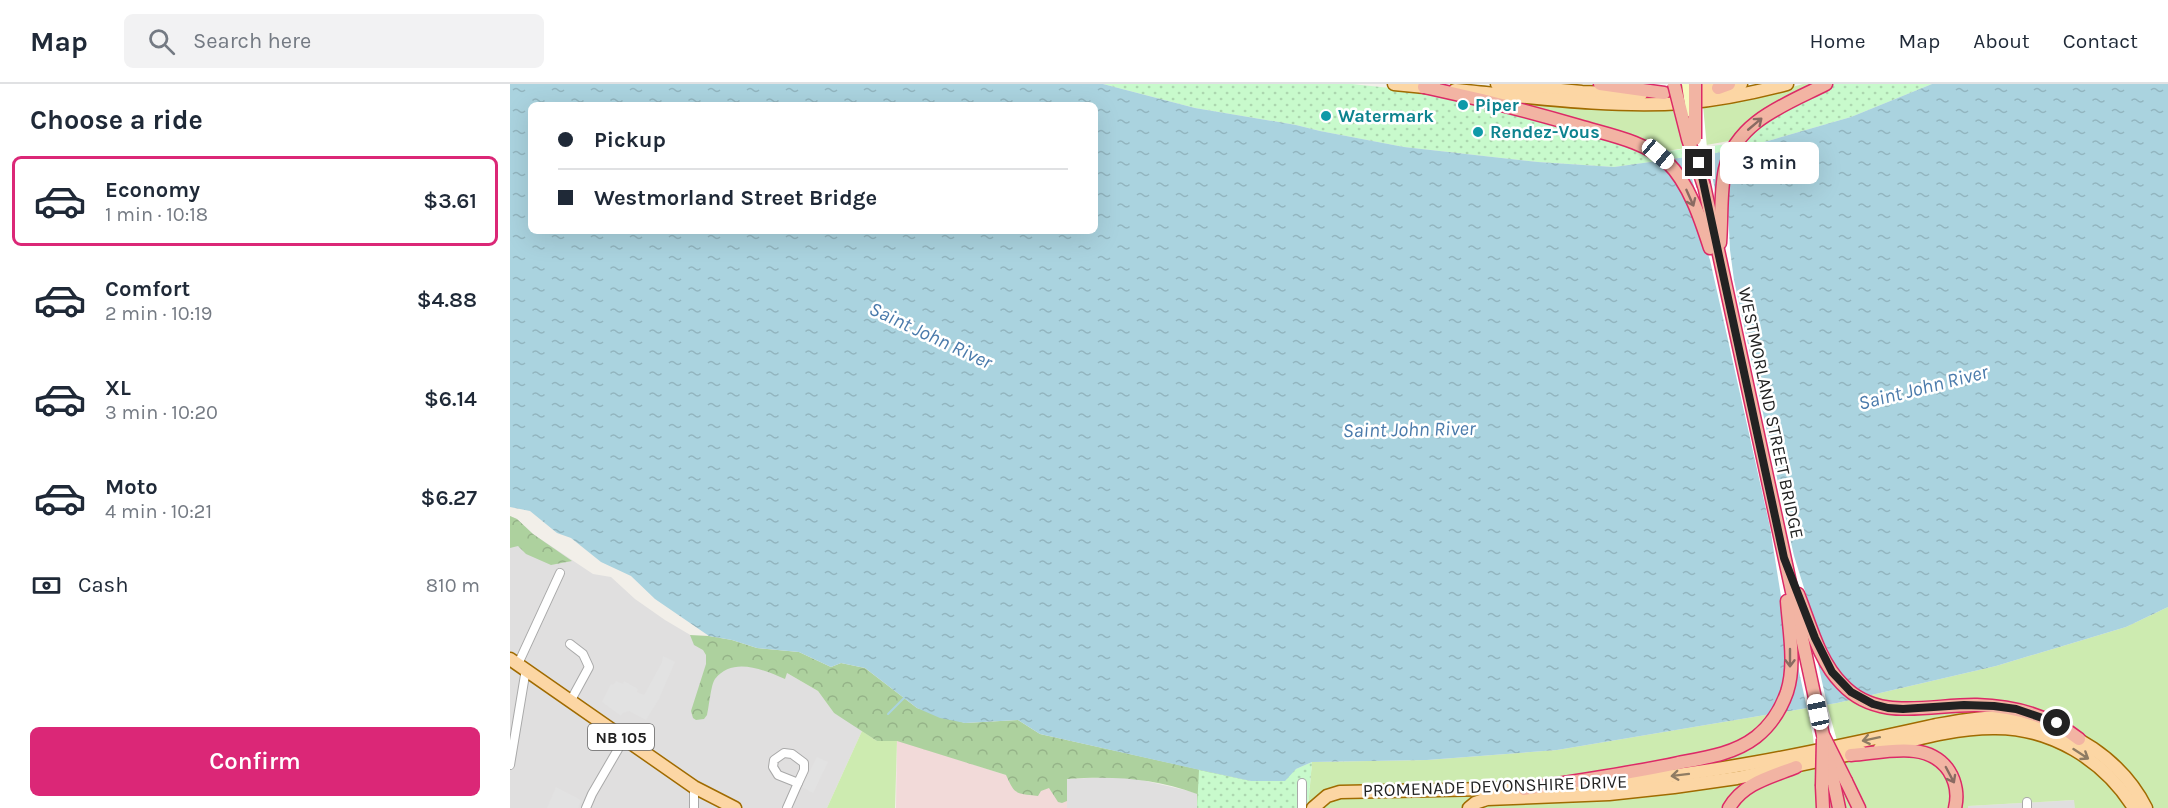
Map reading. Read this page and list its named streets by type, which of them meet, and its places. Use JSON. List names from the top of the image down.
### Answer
{
  "streets": {
    "highway": ["WESTMORLAND STREET BRIDGE"],
    "main road": ["NB 105", "PROMENADE DEVONSHIRE DRIVE"]
  },
  "water": ["Saint John River"],
  "places": ["Piper", "Watermark", "Rendez-Vous"],
  "page": {
    "header": "Map",
    "search": "Search here",
    "nav": [
      "Home",
      "Map",
      "About",
      "Contact"
    ],
    "heading": "Choose a ride",
    "banner": ["Pickup", "Westmorland Street Bridge"],
    "bubble": "3 min",
    "list": [
      {
        "name": "Economy",
        "note": "1 min · 10:18",
        "value": "$3.61"
      },
      {
        "name": "Comfort",
        "note": "2 min · 10:19",
        "value": "$4.88"
      },
      {
        "name": "XL",
        "note": "3 min · 10:20",
        "value": "$6.14"
      },
      {
        "name": "Moto",
        "note": "4 min · 10:21",
        "value": "$6.27"
      }
    ],
    "pay": ["Cash", "810 m"],
    "buttons": "Confirm"
  }
}
